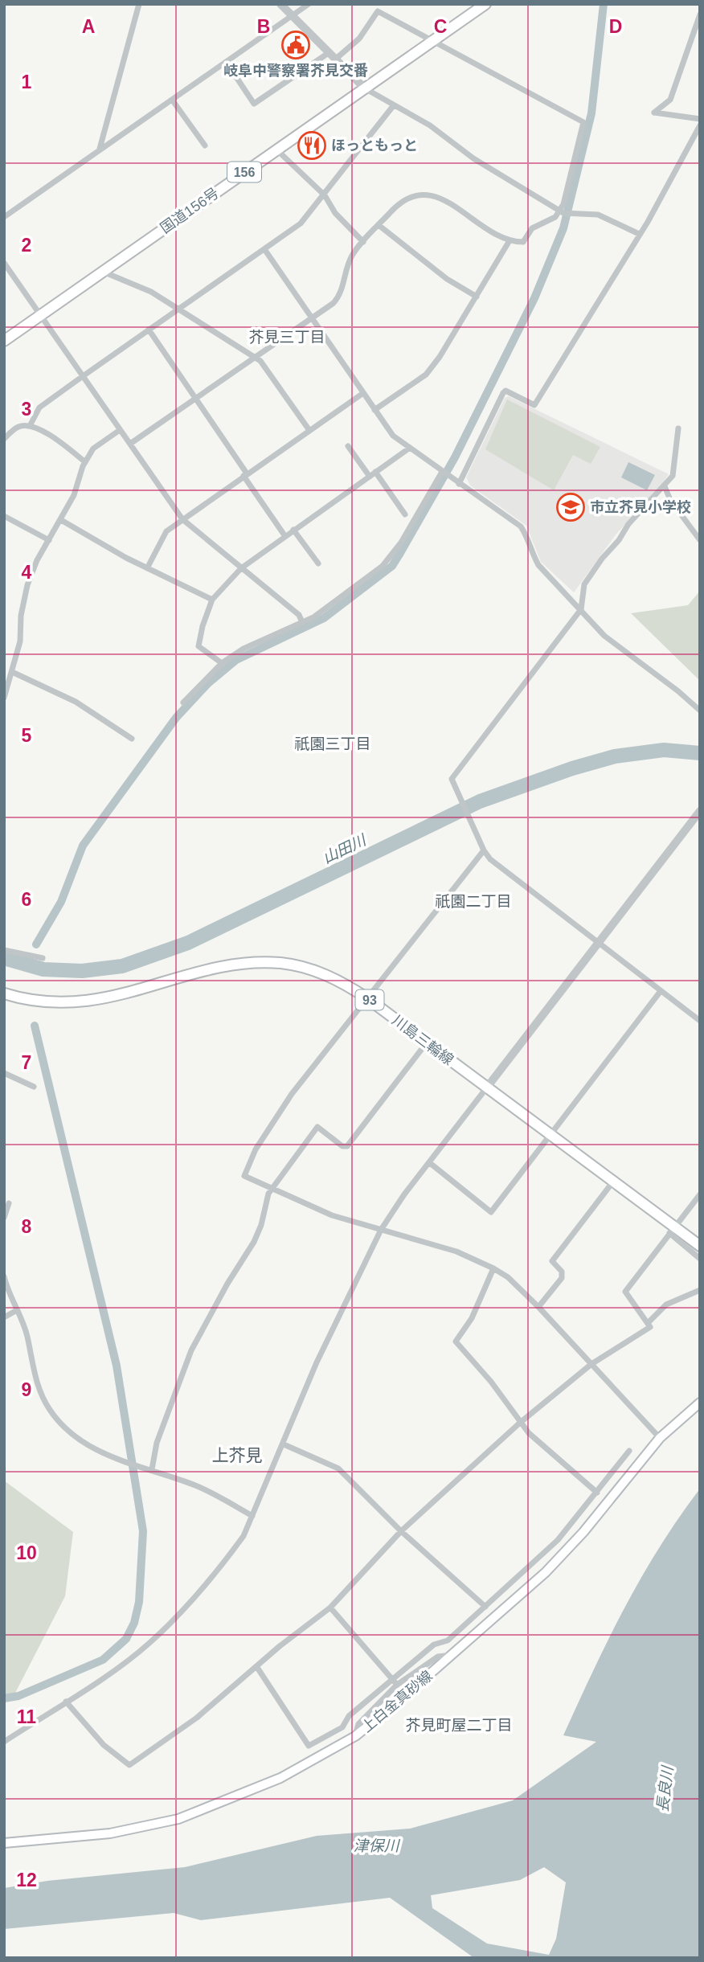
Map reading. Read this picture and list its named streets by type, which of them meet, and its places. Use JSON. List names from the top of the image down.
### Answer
{
  "streets": {
    "main road": [
      "156",
      "国道156号",
      "93",
      "川島三輪線",
      "上白金真砂線"
    ]
  },
  "districts": [
    "芥見三丁目",
    "祇園三丁目",
    "祇園二丁目",
    "上芥見",
    "芥見町屋二丁目"
  ],
  "water": ["山田川", "長良川", "津保川"],
  "places": {
    "public building": ["岐阜中警察署芥見交番"],
    "restaurant": ["ほっともっと"],
    "school or university": ["市立芥見小学校"]
  },
  "grid": {
    "columns": [
      "A",
      "B",
      "C",
      "D"
    ],
    "rows": [
      "1",
      "2",
      "3",
      "4",
      "5",
      "6",
      "7",
      "8",
      "9",
      "10",
      "11",
      "12"
    ]
  }
}
